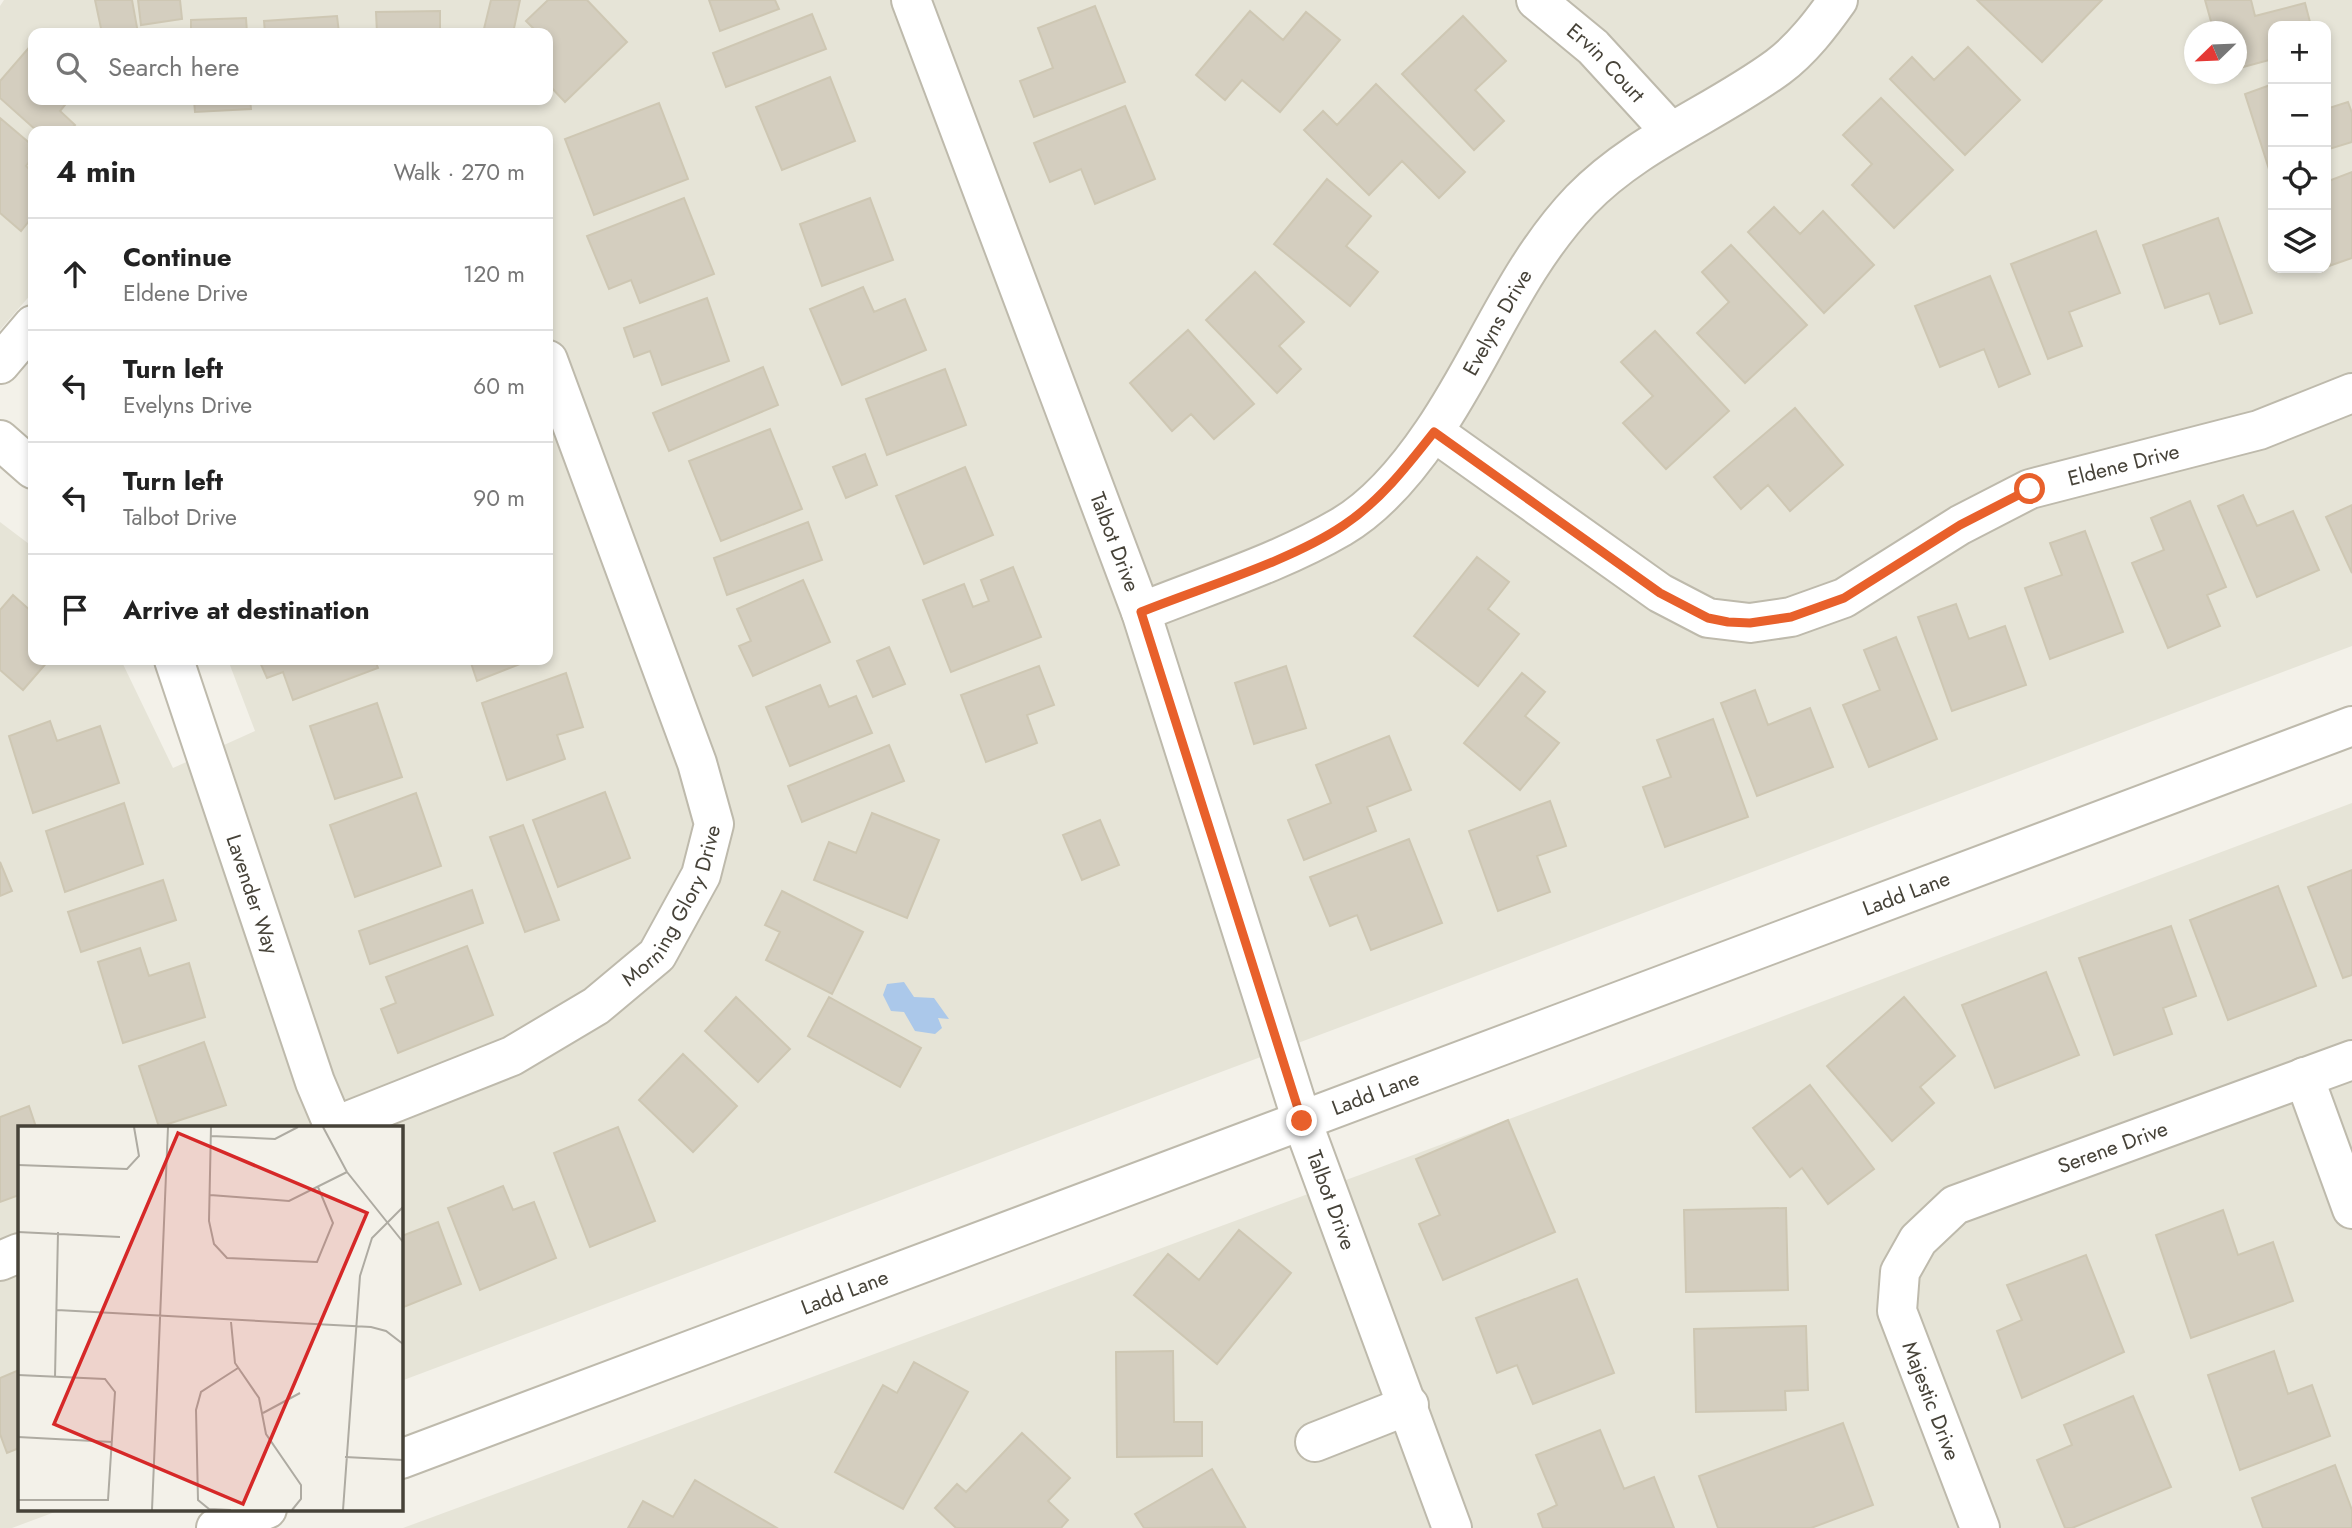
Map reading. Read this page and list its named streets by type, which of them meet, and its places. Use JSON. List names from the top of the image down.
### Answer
{
  "streets": {
    "street": [
      "Ervin Court",
      "Evelyns Drive",
      "Eldene Drive",
      "Talbot Drive",
      "Ladd Lane",
      "Lavender Way",
      "Morning Glory Drive",
      "Serene Drive",
      "Majestic Drive"
    ]
  },
  "crossings": [
    ["Ervin Court", "Evelyns Drive"],
    ["Evelyns Drive", "Eldene Drive"],
    ["Evelyns Drive", "Talbot Drive"],
    ["Talbot Drive", "Ladd Lane"],
    ["Serene Drive", "Majestic Drive"]
  ],
  "north": "bottom left",
  "page": {
    "map_buttons": ["+", "−"],
    "search": "Search here",
    "heading": ["4 min", "Walk · 270 m"],
    "list": [
      ["Continue", "Eldene Drive", "120 m"],
      ["Turn left", "Evelyns Drive", "60 m"],
      ["Turn left", "Talbot Drive", "90 m"],
      "Arrive at destination"
    ]
  }
}
